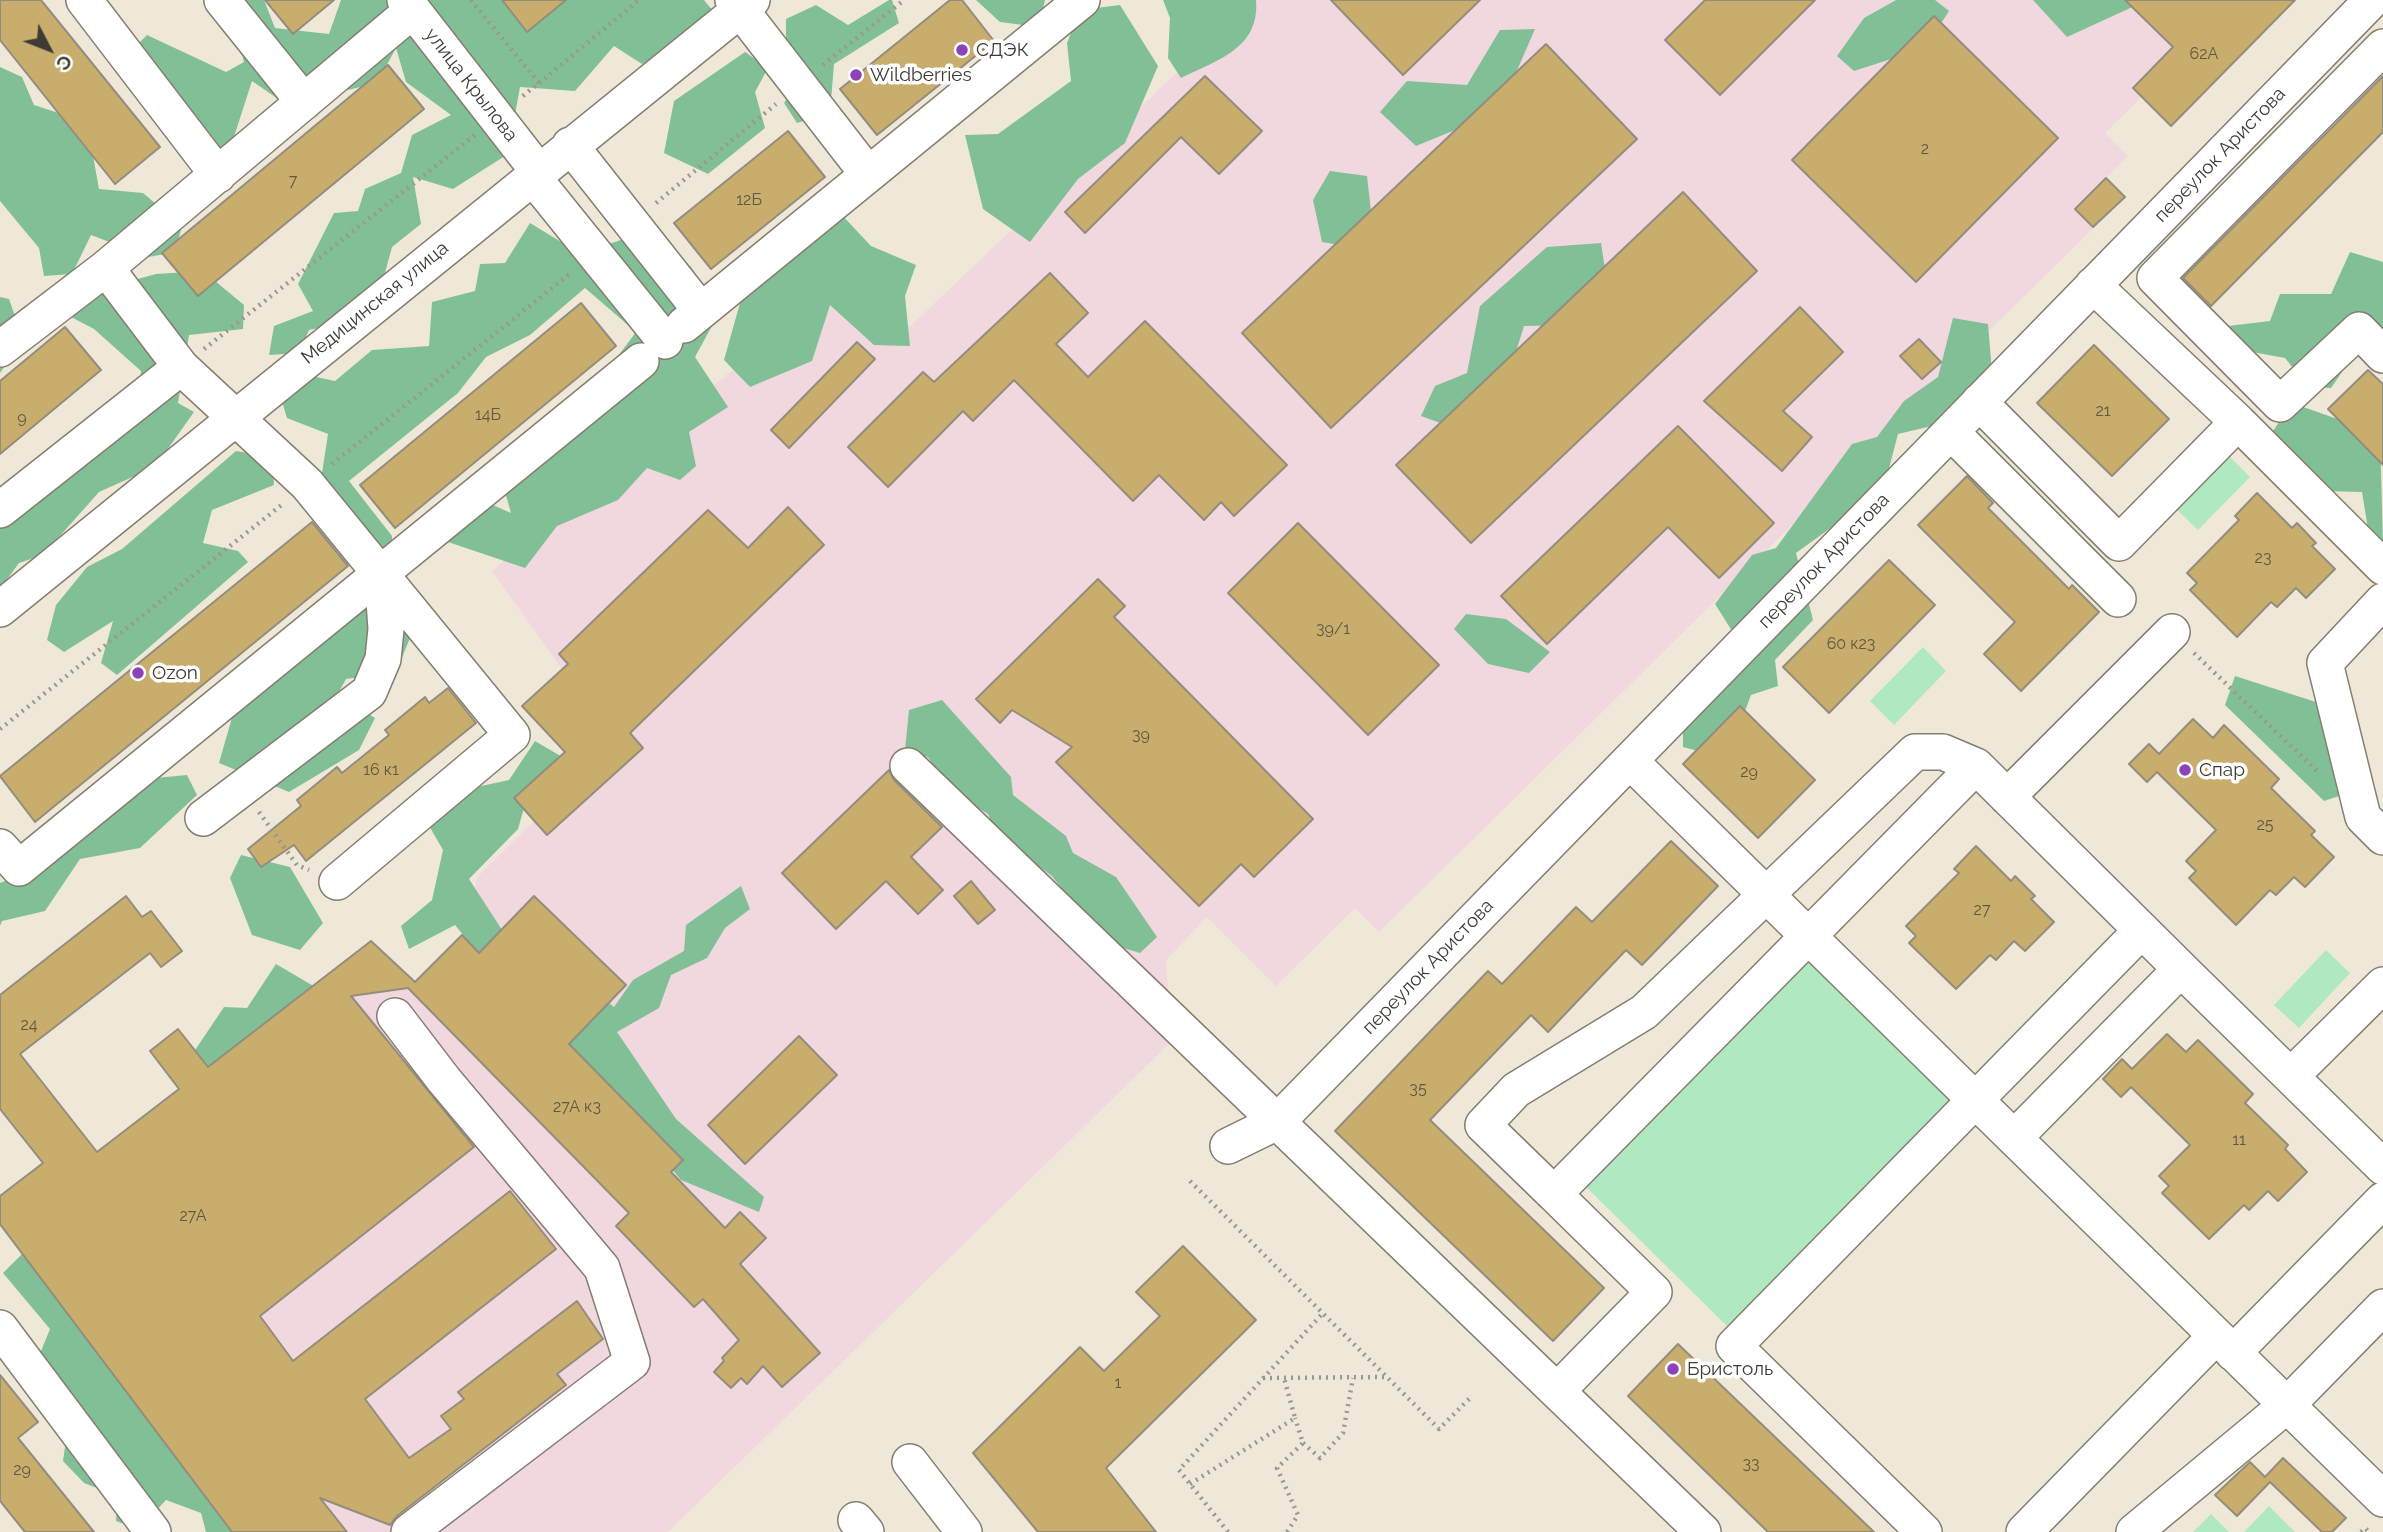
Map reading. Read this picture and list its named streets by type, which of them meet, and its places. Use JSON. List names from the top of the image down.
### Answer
{
  "streets": {
    "street": ["улица Крылова", "переулок Аристова", "Медицинская улица"]
  },
  "crossings": [
    ["улица Крылова", "Медицинская улица"]
  ],
  "places": [
    "СДЭК",
    "Wildberries",
    "Ozon",
    "Спар",
    "Бристоль"
  ],
  "house_numbers": [
    "62А",
    "2",
    "7",
    "12Б",
    "21",
    "14Б",
    "9",
    "23",
    "39/1",
    "60 к23",
    "39",
    "16 к1",
    "29",
    "25",
    "27",
    "24",
    "35",
    "27А к3",
    "11",
    "27А",
    "1",
    "33",
    "29"
  ],
  "north": "bottom right"
}
